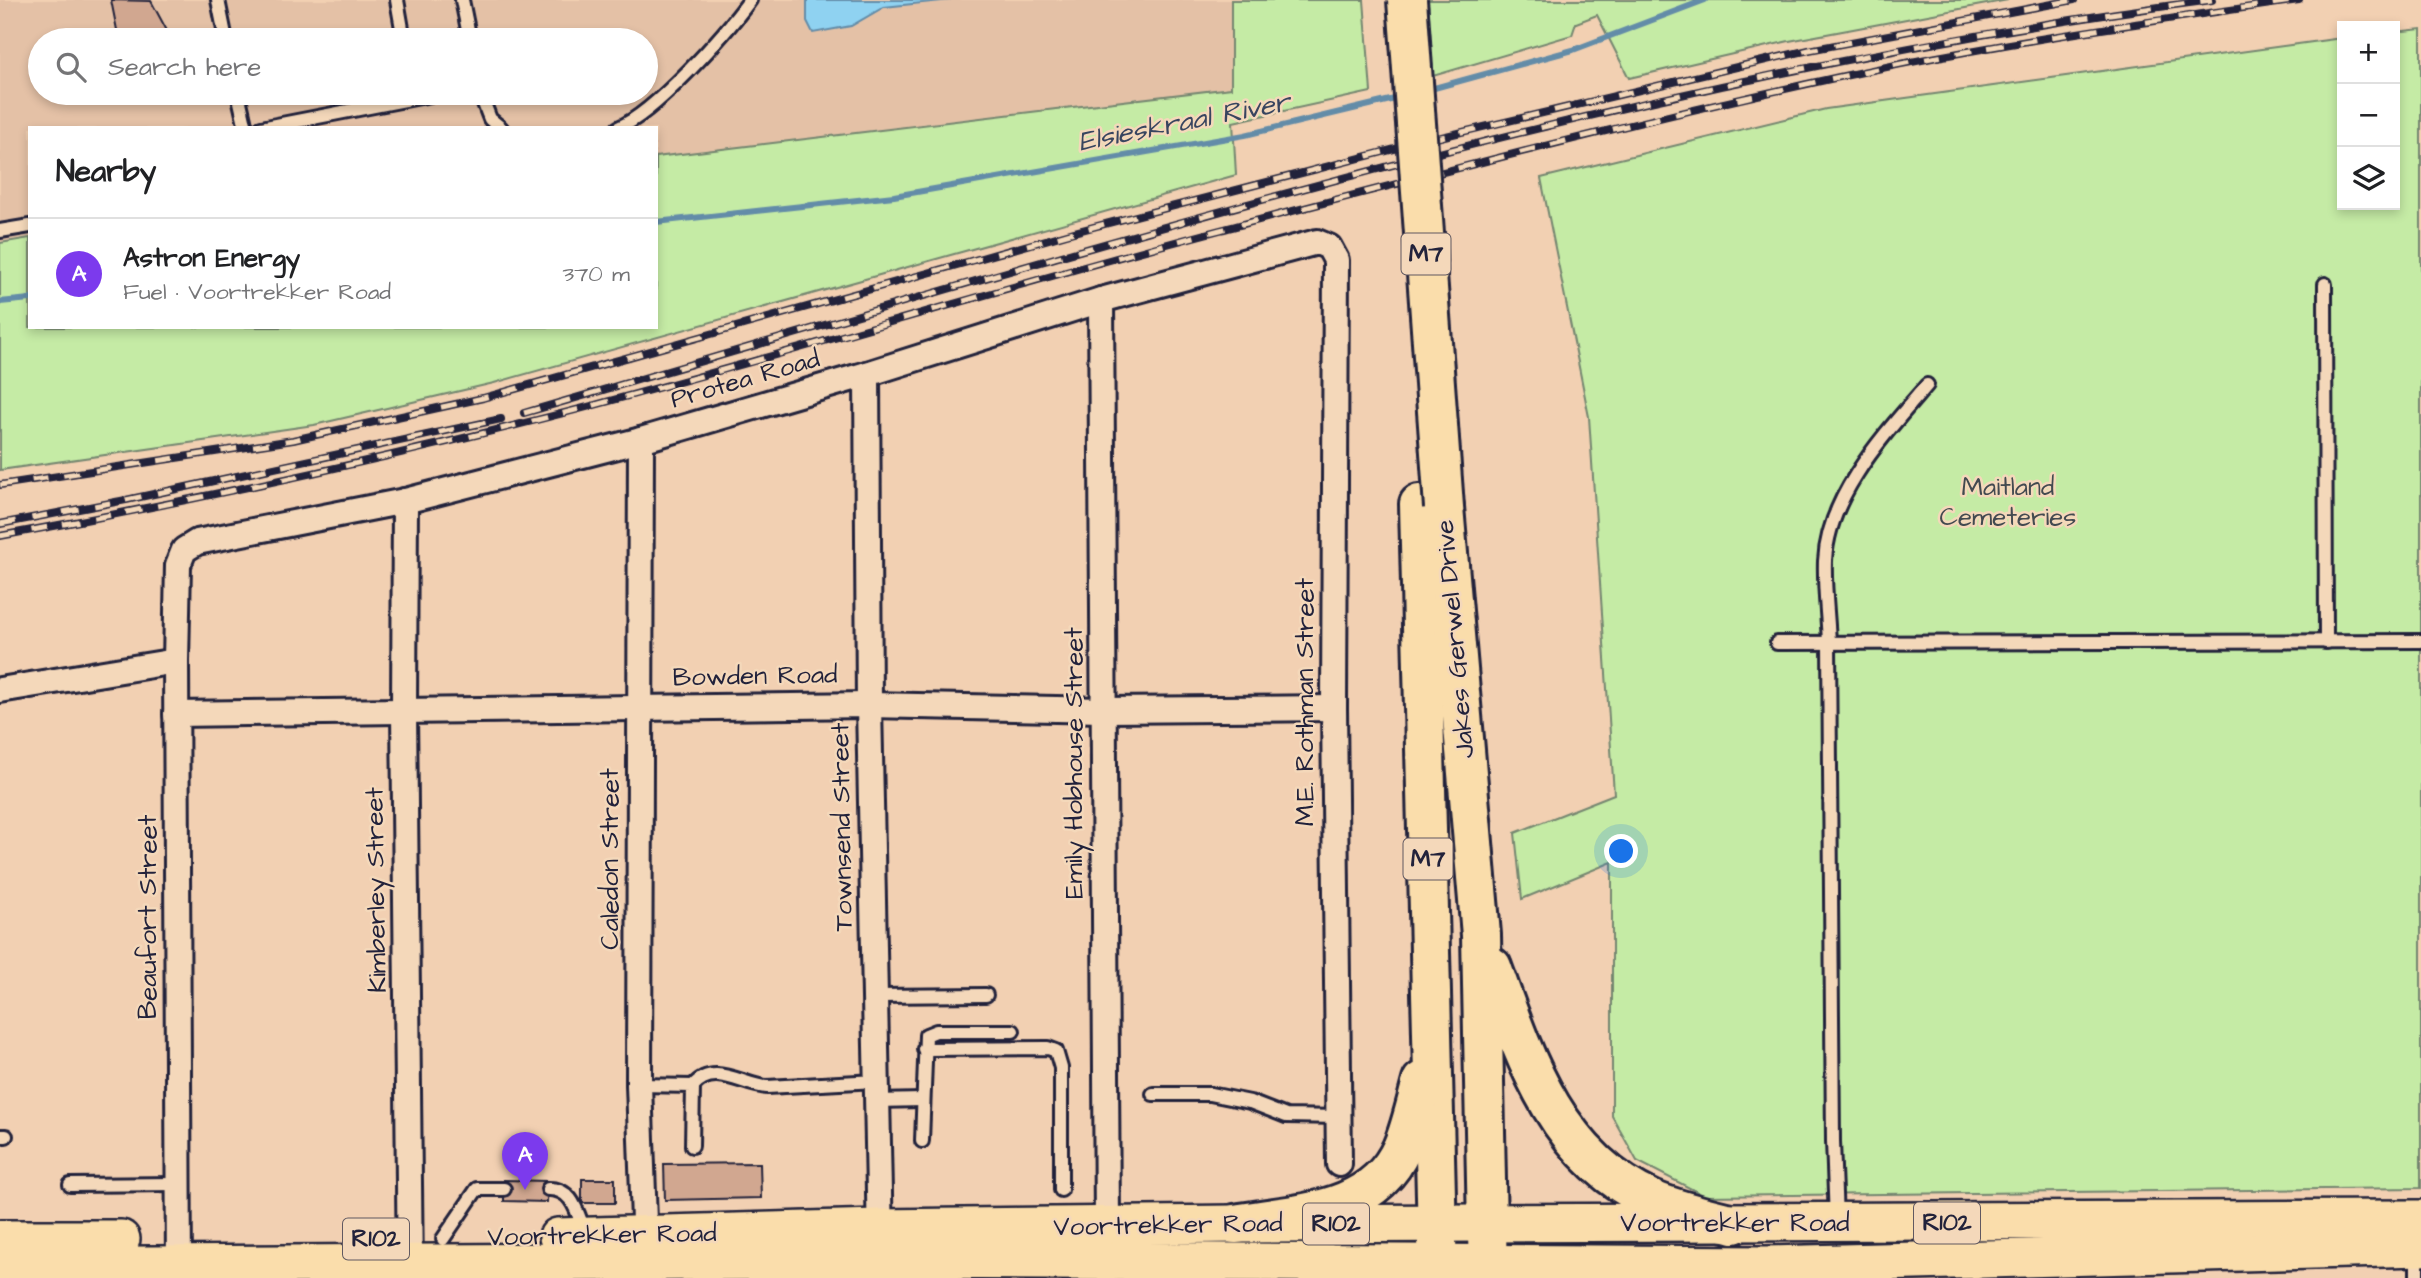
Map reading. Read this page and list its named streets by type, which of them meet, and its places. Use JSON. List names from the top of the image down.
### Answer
{
  "streets": {
    "highway": ["M7", "Jakes Gerwel Drive"],
    "main road": ["Voortrekker Road", "R102"],
    "street": [
      "Protea Road",
      "Bowden Road",
      "M.E. Rothman Street",
      "Emily Hobhouse Street",
      "Townsend Street",
      "Caledon Street",
      "Kimberley Street",
      "Beaufort Street"
    ]
  },
  "crossings": [
    ["Protea Road", "M.E. Rothman Street"],
    ["Protea Road", "Emily Hobhouse Street"],
    ["Protea Road", "Townsend Street"],
    ["Protea Road", "Caledon Street"],
    ["Protea Road", "Kimberley Street"],
    ["Protea Road", "Beaufort Street"],
    ["Jakes Gerwel Drive", "Voortrekker Road"],
    ["Bowden Road", "M.E. Rothman Street"],
    ["Bowden Road", "Emily Hobhouse Street"],
    ["Bowden Road", "Townsend Street"],
    ["Bowden Road", "Caledon Street"],
    ["Bowden Road", "Kimberley Street"],
    ["Bowden Road", "Beaufort Street"],
    ["Emily Hobhouse Street", "Voortrekker Road"],
    ["Townsend Street", "Voortrekker Road"],
    ["Caledon Street", "Voortrekker Road"],
    ["Kimberley Street", "Voortrekker Road"],
    ["Beaufort Street", "Voortrekker Road"]
  ],
  "water": ["Elsieskraal River"],
  "parks": ["Maitland Cemeteries"],
  "page": {
    "map_buttons": ["+", "−"],
    "search": "Search here",
    "heading": "Nearby",
    "list": [
      {
        "mark": "A",
        "name": "Astron Energy",
        "note": "Fuel · Voortrekker Road",
        "value": "370 m"
      }
    ],
    "pins": "A"
  }
}
